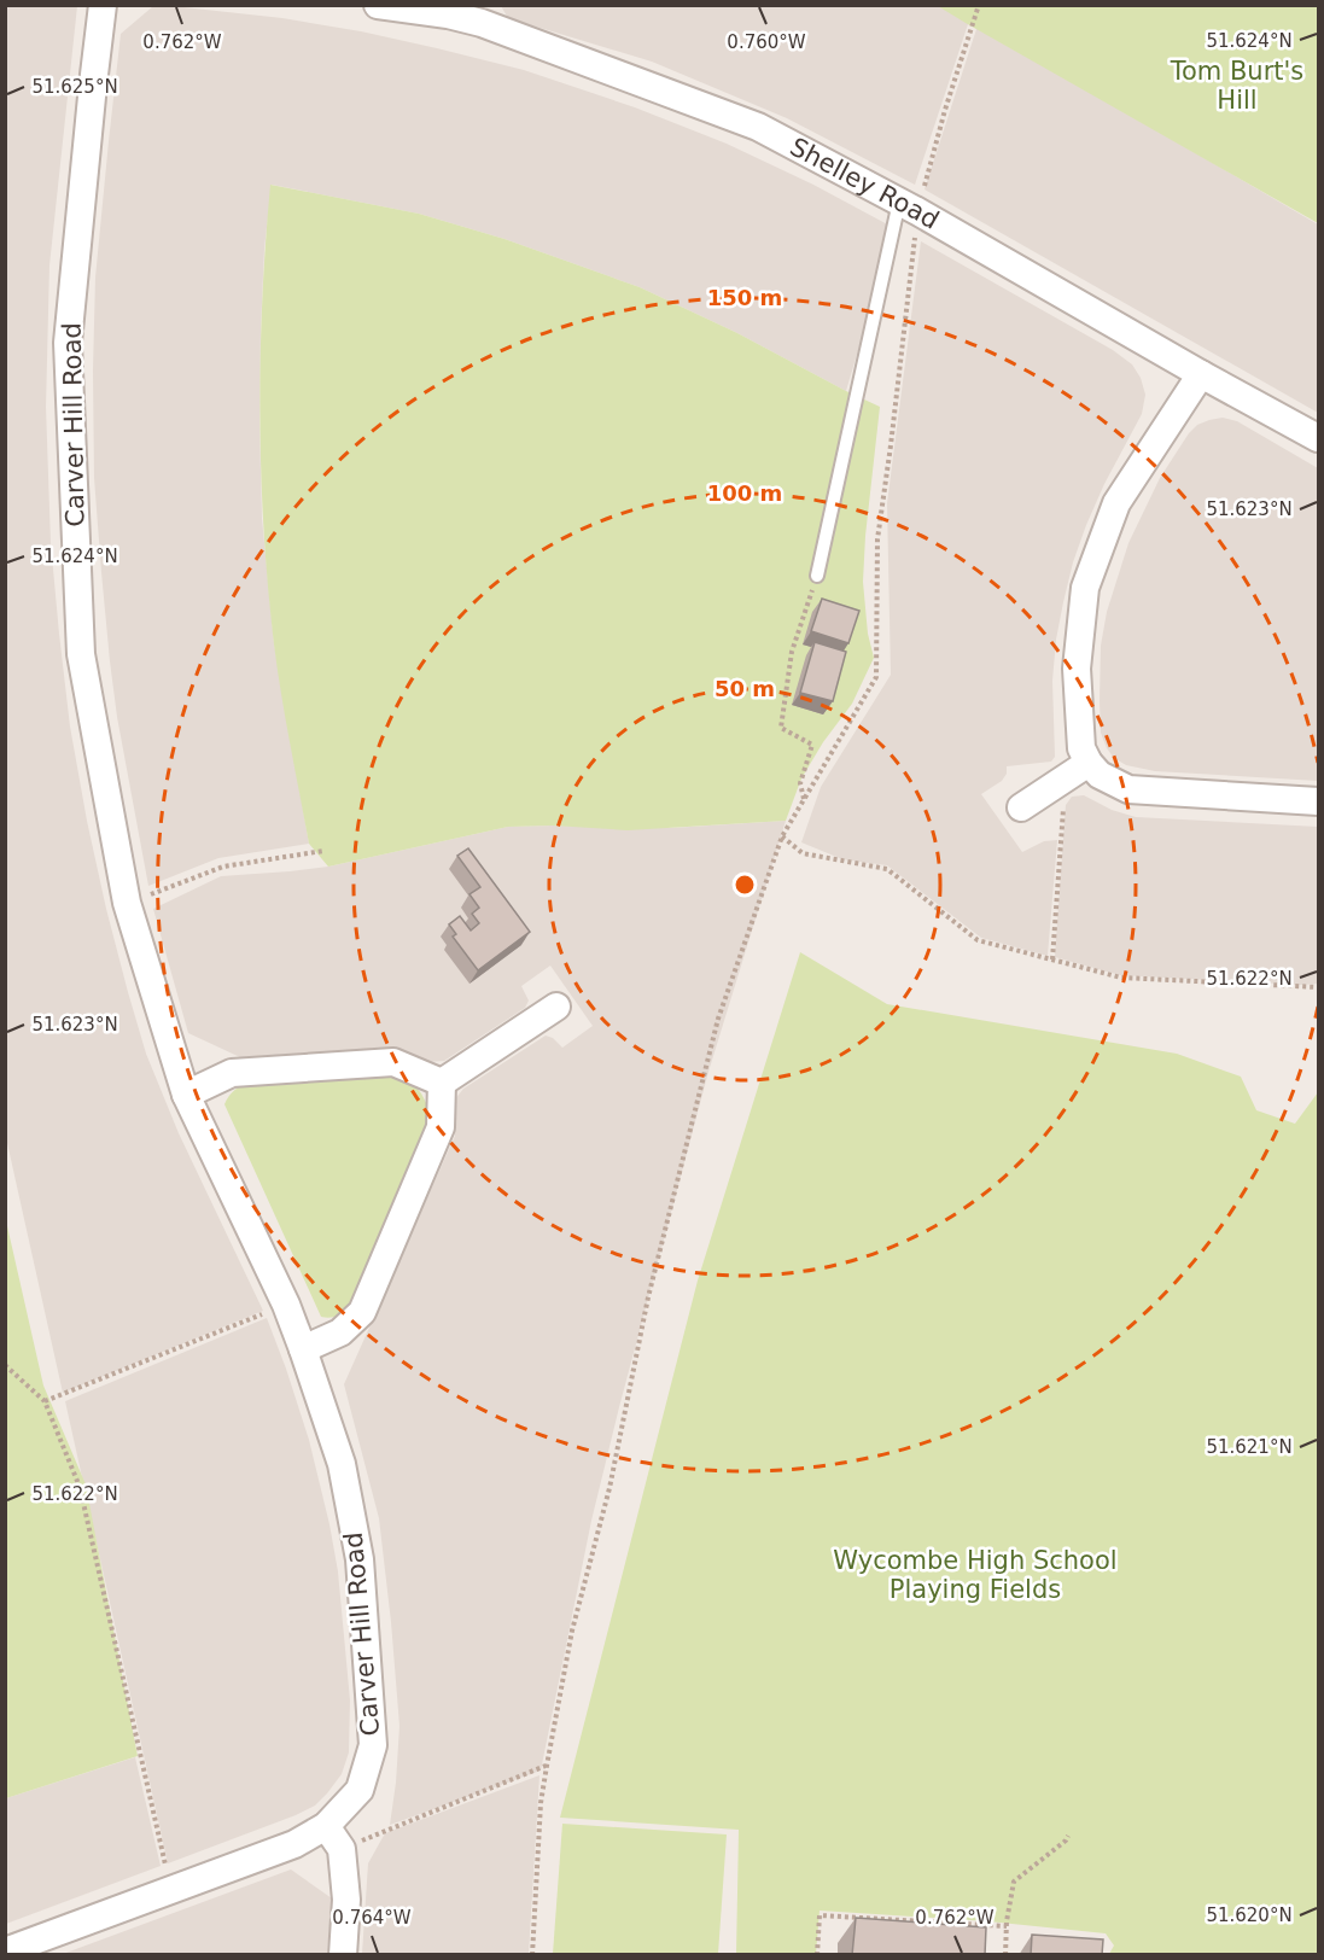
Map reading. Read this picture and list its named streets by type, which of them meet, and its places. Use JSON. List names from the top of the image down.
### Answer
{
  "streets": {
    "street": ["Shelley Road", "Carver Hill Road"]
  },
  "parks": ["Tom Burt's Hill", "Wycombe High School Playing Fields"],
  "coordinates": [
    "51.624°N",
    "0.760°W",
    "0.762°W",
    "51.625°N",
    "51.623°N",
    "51.622°N",
    "51.621°N",
    "51.620°N",
    "0.764°W"
  ],
  "rings": ["150 m", "100 m", "50 m"]
}
